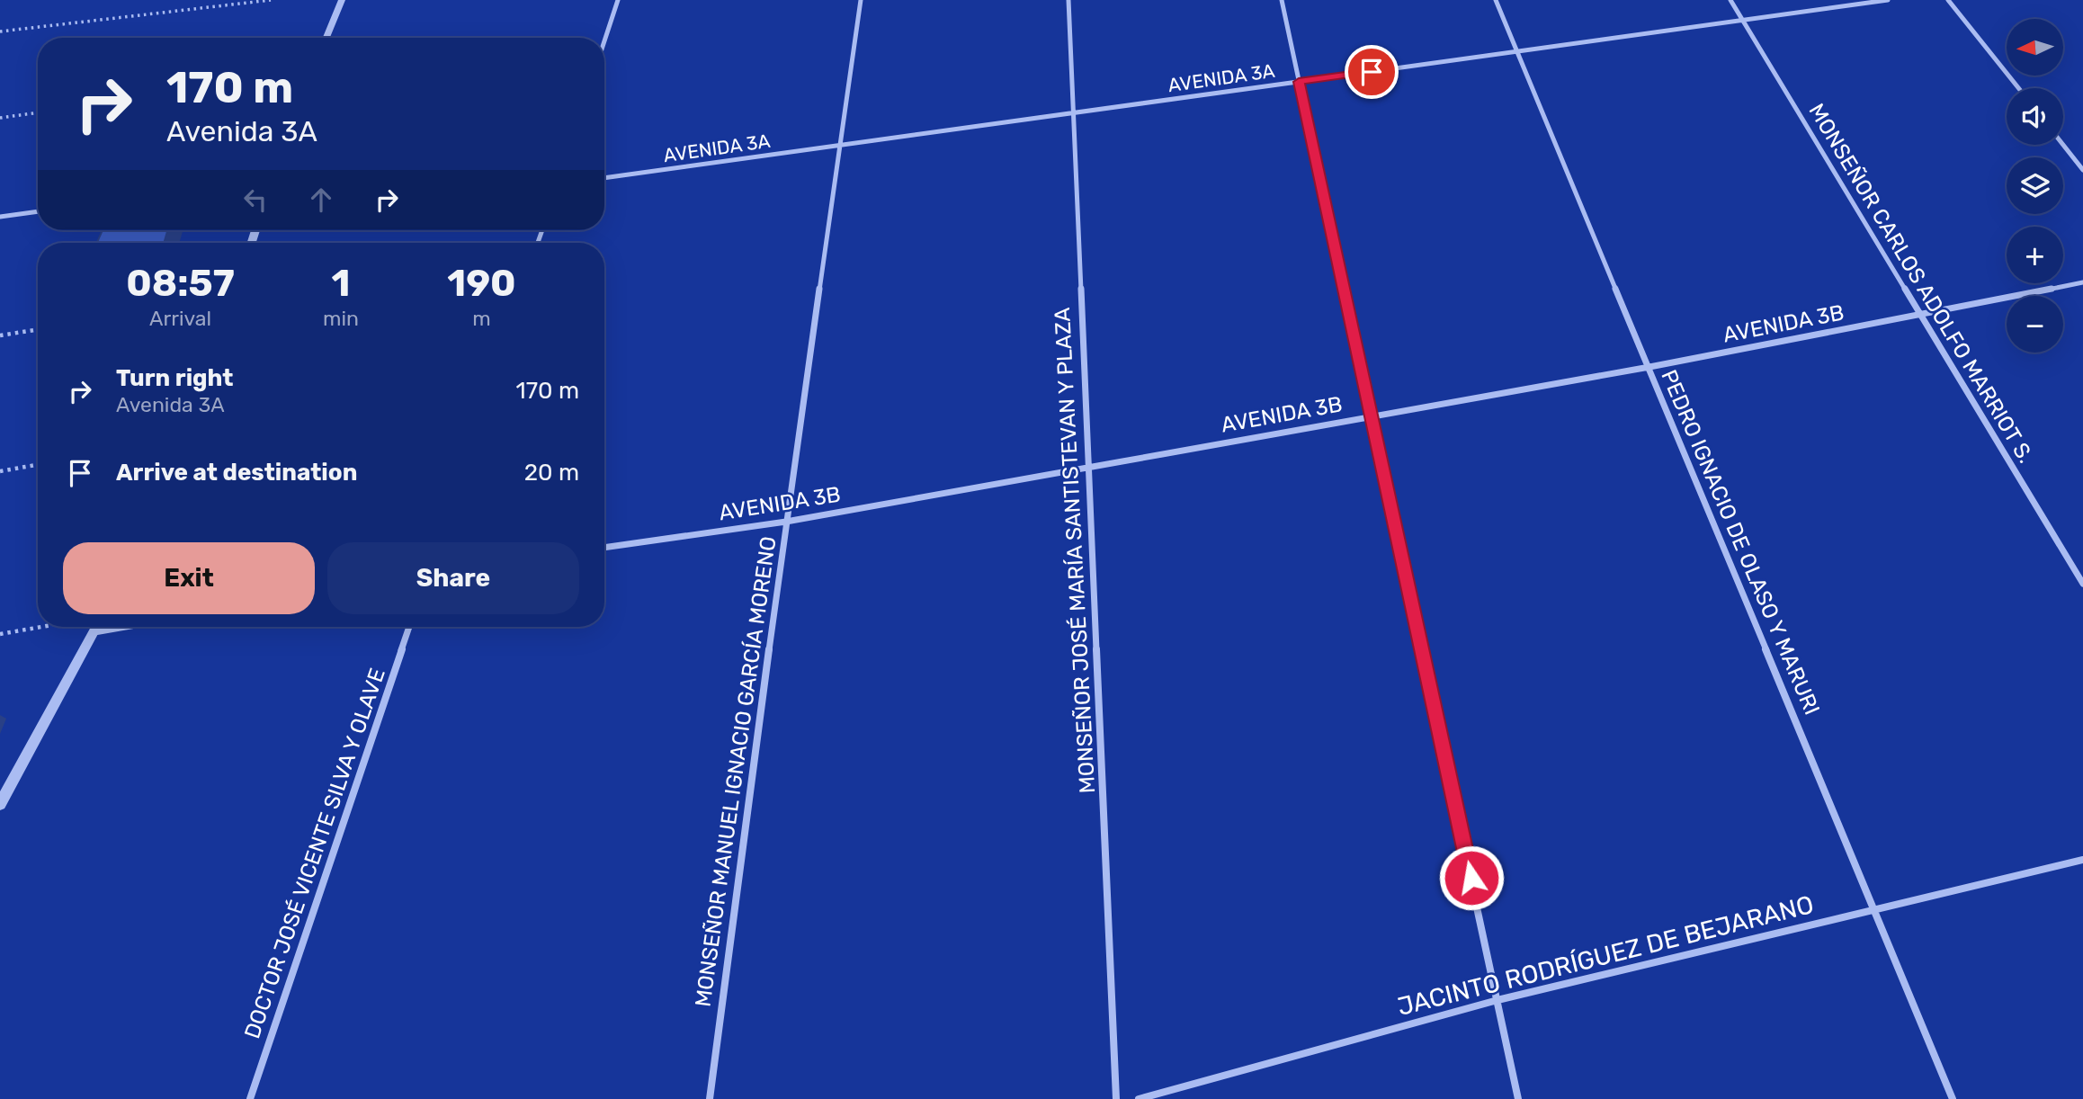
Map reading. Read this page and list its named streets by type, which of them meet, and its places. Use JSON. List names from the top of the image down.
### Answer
{
  "streets": {
    "street": [
      "AVENIDA 3A",
      "MONSEÑOR CARLOS ADOLFO MARRIOT S.",
      "AVENIDA 3B",
      "PEDRO IGNACIO DE OLASO Y MARURI",
      "MONSEÑOR JOSÉ MARÍA SANTISTEVAN Y PLAZA",
      "MONSEÑOR MANUEL IGNACIO GARCÍA MORENO",
      "DOCTOR JOSÉ VICENTE SILVA Y OLAVE",
      "JACINTO RODRÍGUEZ DE BEJARANO"
    ]
  },
  "crossings": [
    ["AVENIDA 3A", "MONSEÑOR CARLOS ADOLFO MARRIOT S."],
    ["AVENIDA 3A", "PEDRO IGNACIO DE OLASO Y MARURI"],
    ["AVENIDA 3A", "MONSEÑOR JOSÉ MARÍA SANTISTEVAN Y PLAZA"],
    ["AVENIDA 3A", "MONSEÑOR MANUEL IGNACIO GARCÍA MORENO"],
    ["MONSEÑOR CARLOS ADOLFO MARRIOT S.", "AVENIDA 3B"],
    ["AVENIDA 3B", "PEDRO IGNACIO DE OLASO Y MARURI"],
    ["AVENIDA 3B", "MONSEÑOR JOSÉ MARÍA SANTISTEVAN Y PLAZA"],
    ["AVENIDA 3B", "MONSEÑOR MANUEL IGNACIO GARCÍA MORENO"],
    ["PEDRO IGNACIO DE OLASO Y MARURI", "JACINTO RODRÍGUEZ DE BEJARANO"]
  ],
  "north": "left",
  "page": {
    "map_buttons": ["+", "−"],
    "turn": ["170 m", "Avenida 3A"],
    "eta": [
      "08:57",
      "Arrival",
      "1",
      "min",
      "190",
      "m"
    ],
    "list": [
      {
        "name": "Turn right",
        "note": "Avenida 3A",
        "value": "170 m"
      },
      {
        "name": "Arrive at destination",
        "value": "20 m"
      }
    ],
    "buttons": ["Exit", "Share"]
  }
}
